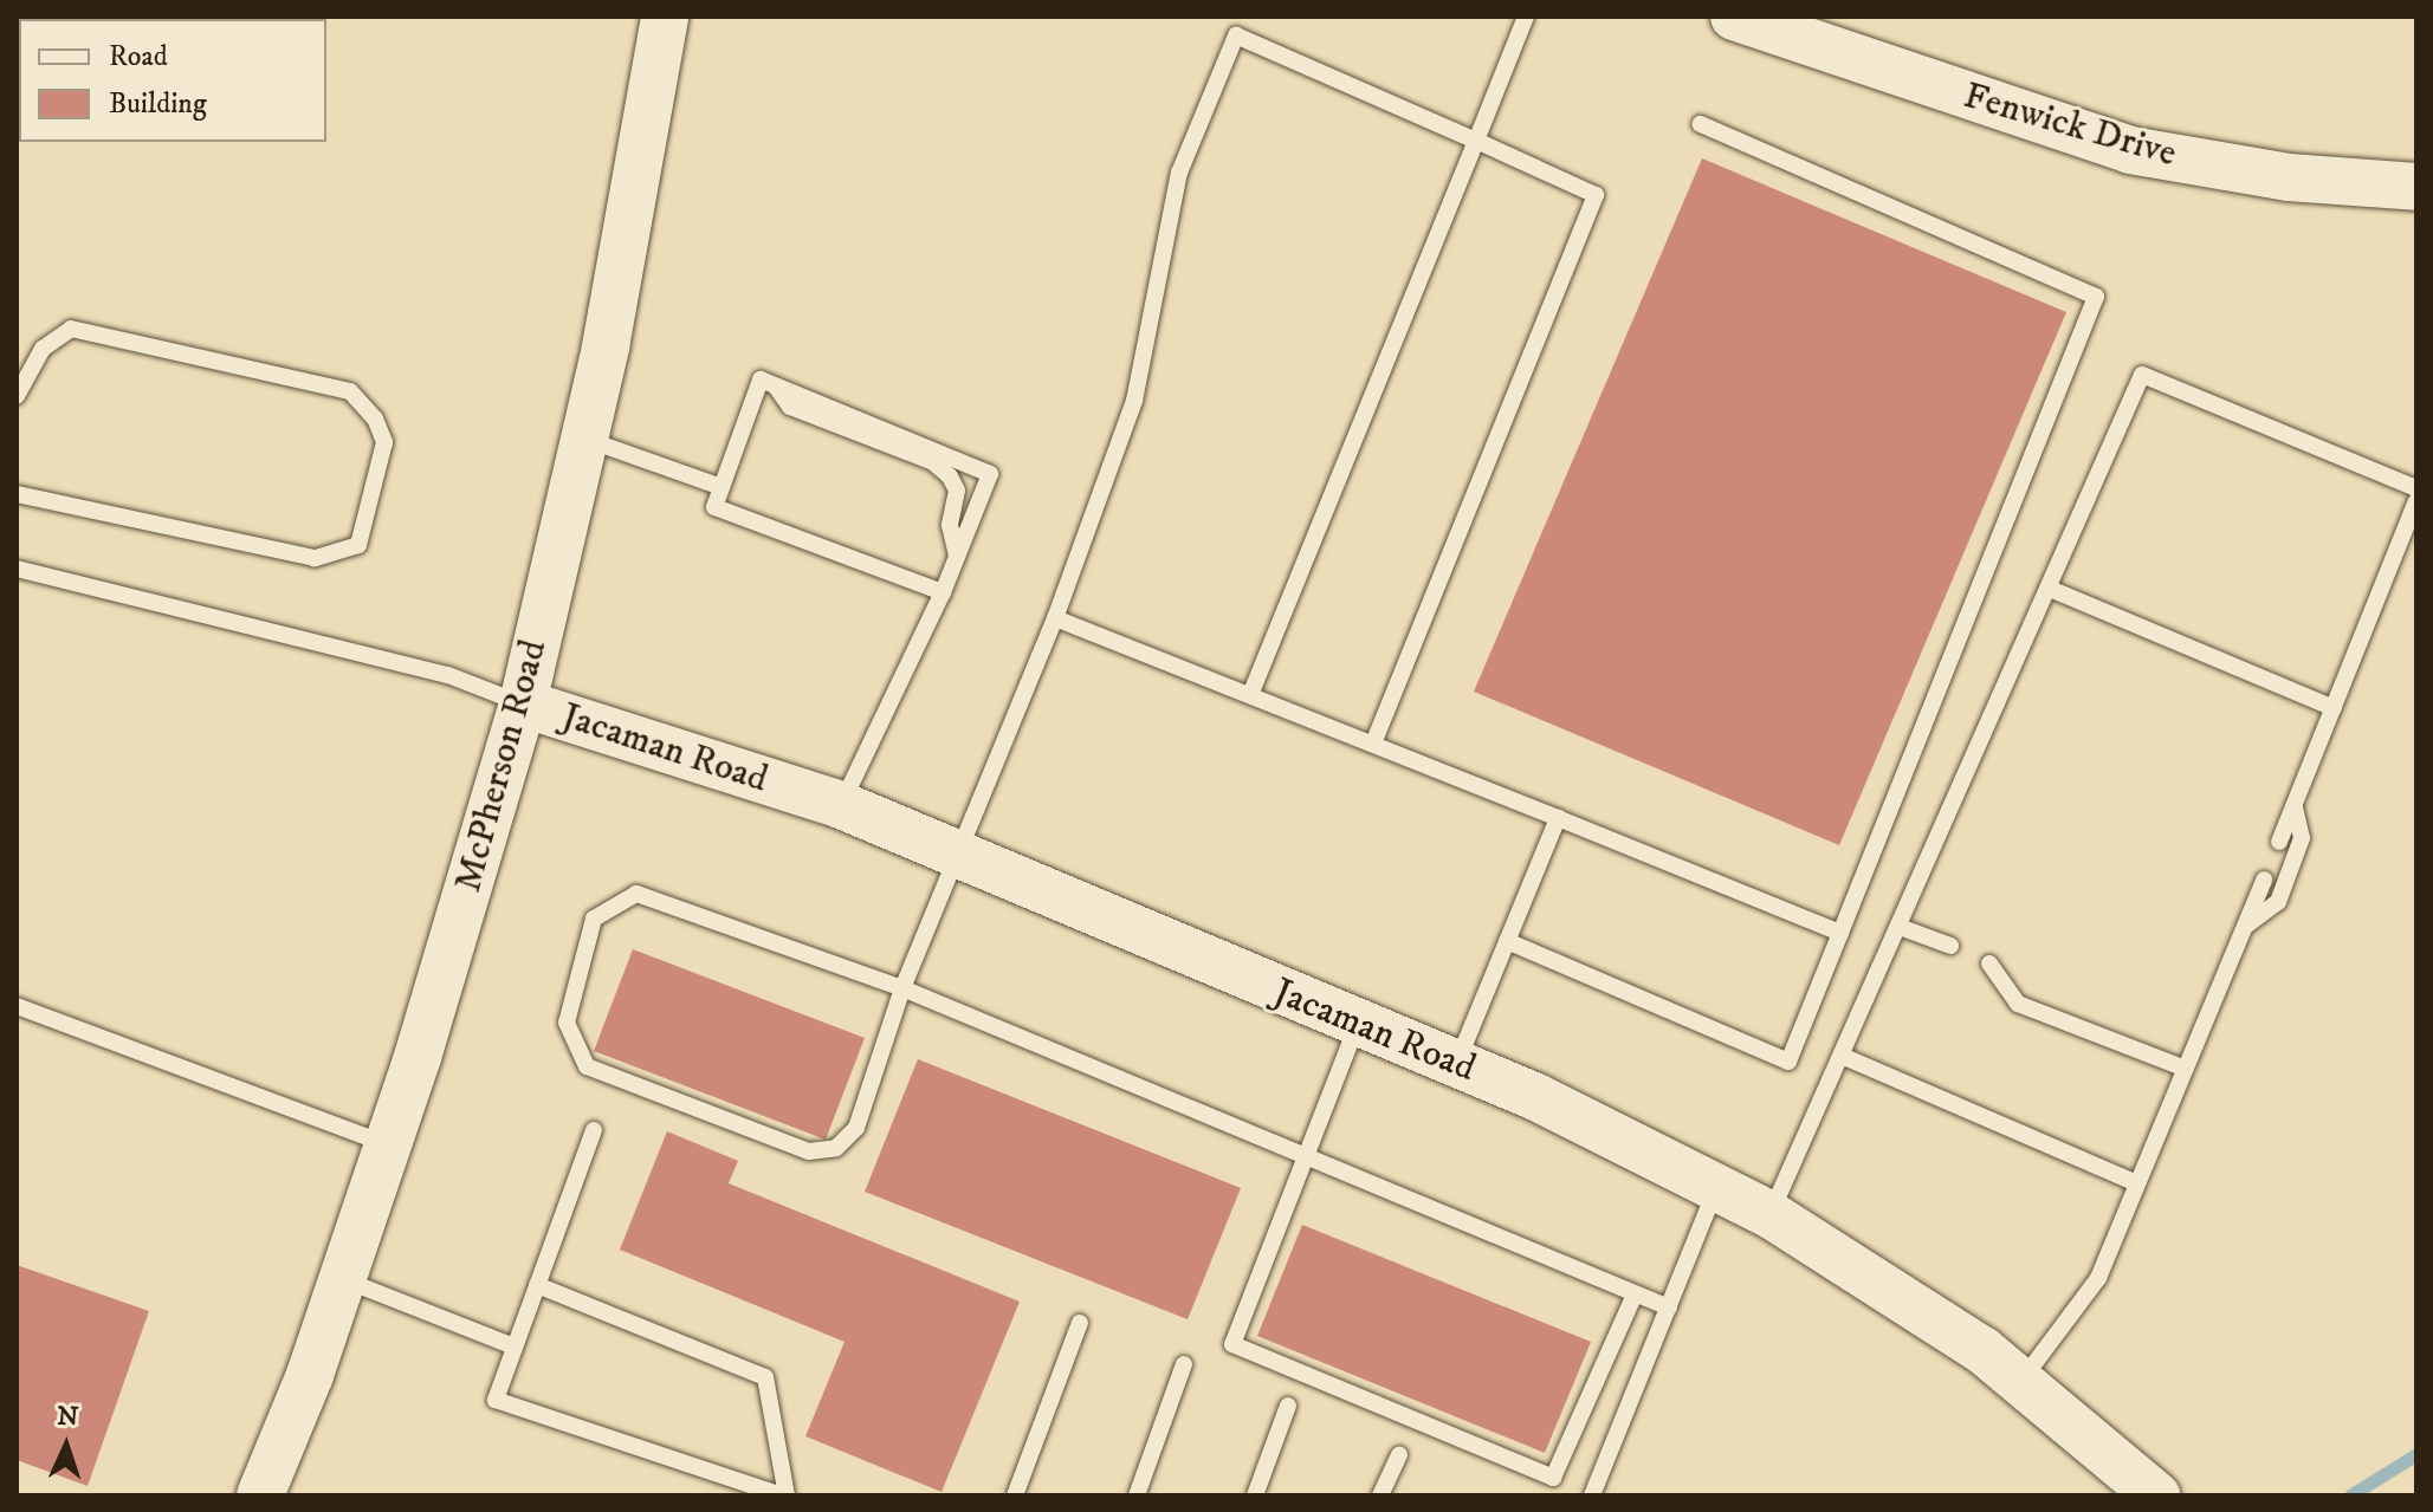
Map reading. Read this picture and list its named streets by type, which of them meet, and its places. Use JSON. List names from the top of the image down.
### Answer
{
  "streets": {
    "main road": ["Fenwick Drive", "Jacaman Road", "McPherson Road"]
  },
  "crossings": [
    ["Jacaman Road", "McPherson Road"]
  ],
  "legend": ["Road", "Building"],
  "north": "top"
}
